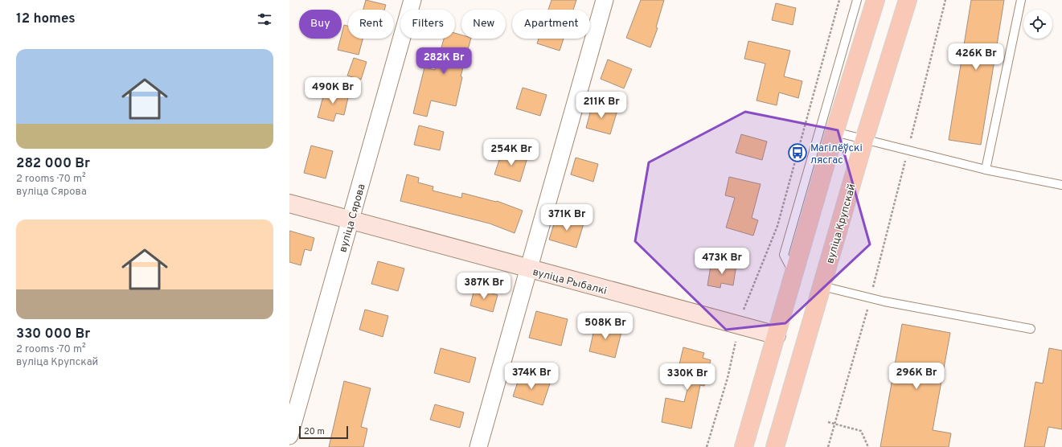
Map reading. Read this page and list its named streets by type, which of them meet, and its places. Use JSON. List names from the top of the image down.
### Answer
{
  "streets": {
    "main road": ["вуліца Крупскай"],
    "street": ["вуліца Сярова", "вуліца Рыбалкі"]
  },
  "crossings": [
    ["вуліца Сярова", "вуліца Рыбалкі"]
  ],
  "places": {
    "bus stop": ["Магілёўскі лясгас"]
  },
  "scale_bar": "20 m",
  "page": {
    "heading": "12 homes",
    "chip": [
      "Buy",
      "Rent",
      "Filters",
      "New",
      "Apartment"
    ],
    "list": [
      {
        "name": "282 000 Br",
        "note": "2 rooms · 70 m² · вуліца Сярова"
      },
      {
        "name": "330 000 Br",
        "note": "2 rooms · 70 m² · вуліца Крупскай"
      }
    ],
    "price": [
      "426K Br",
      "282K Br",
      "490K Br",
      "211K Br",
      "254K Br",
      "371K Br",
      "473K Br",
      "387K Br",
      "508K Br",
      "374K Br",
      "296K Br",
      "330K Br"
    ],
    "scale": "20 m"
  }
}
